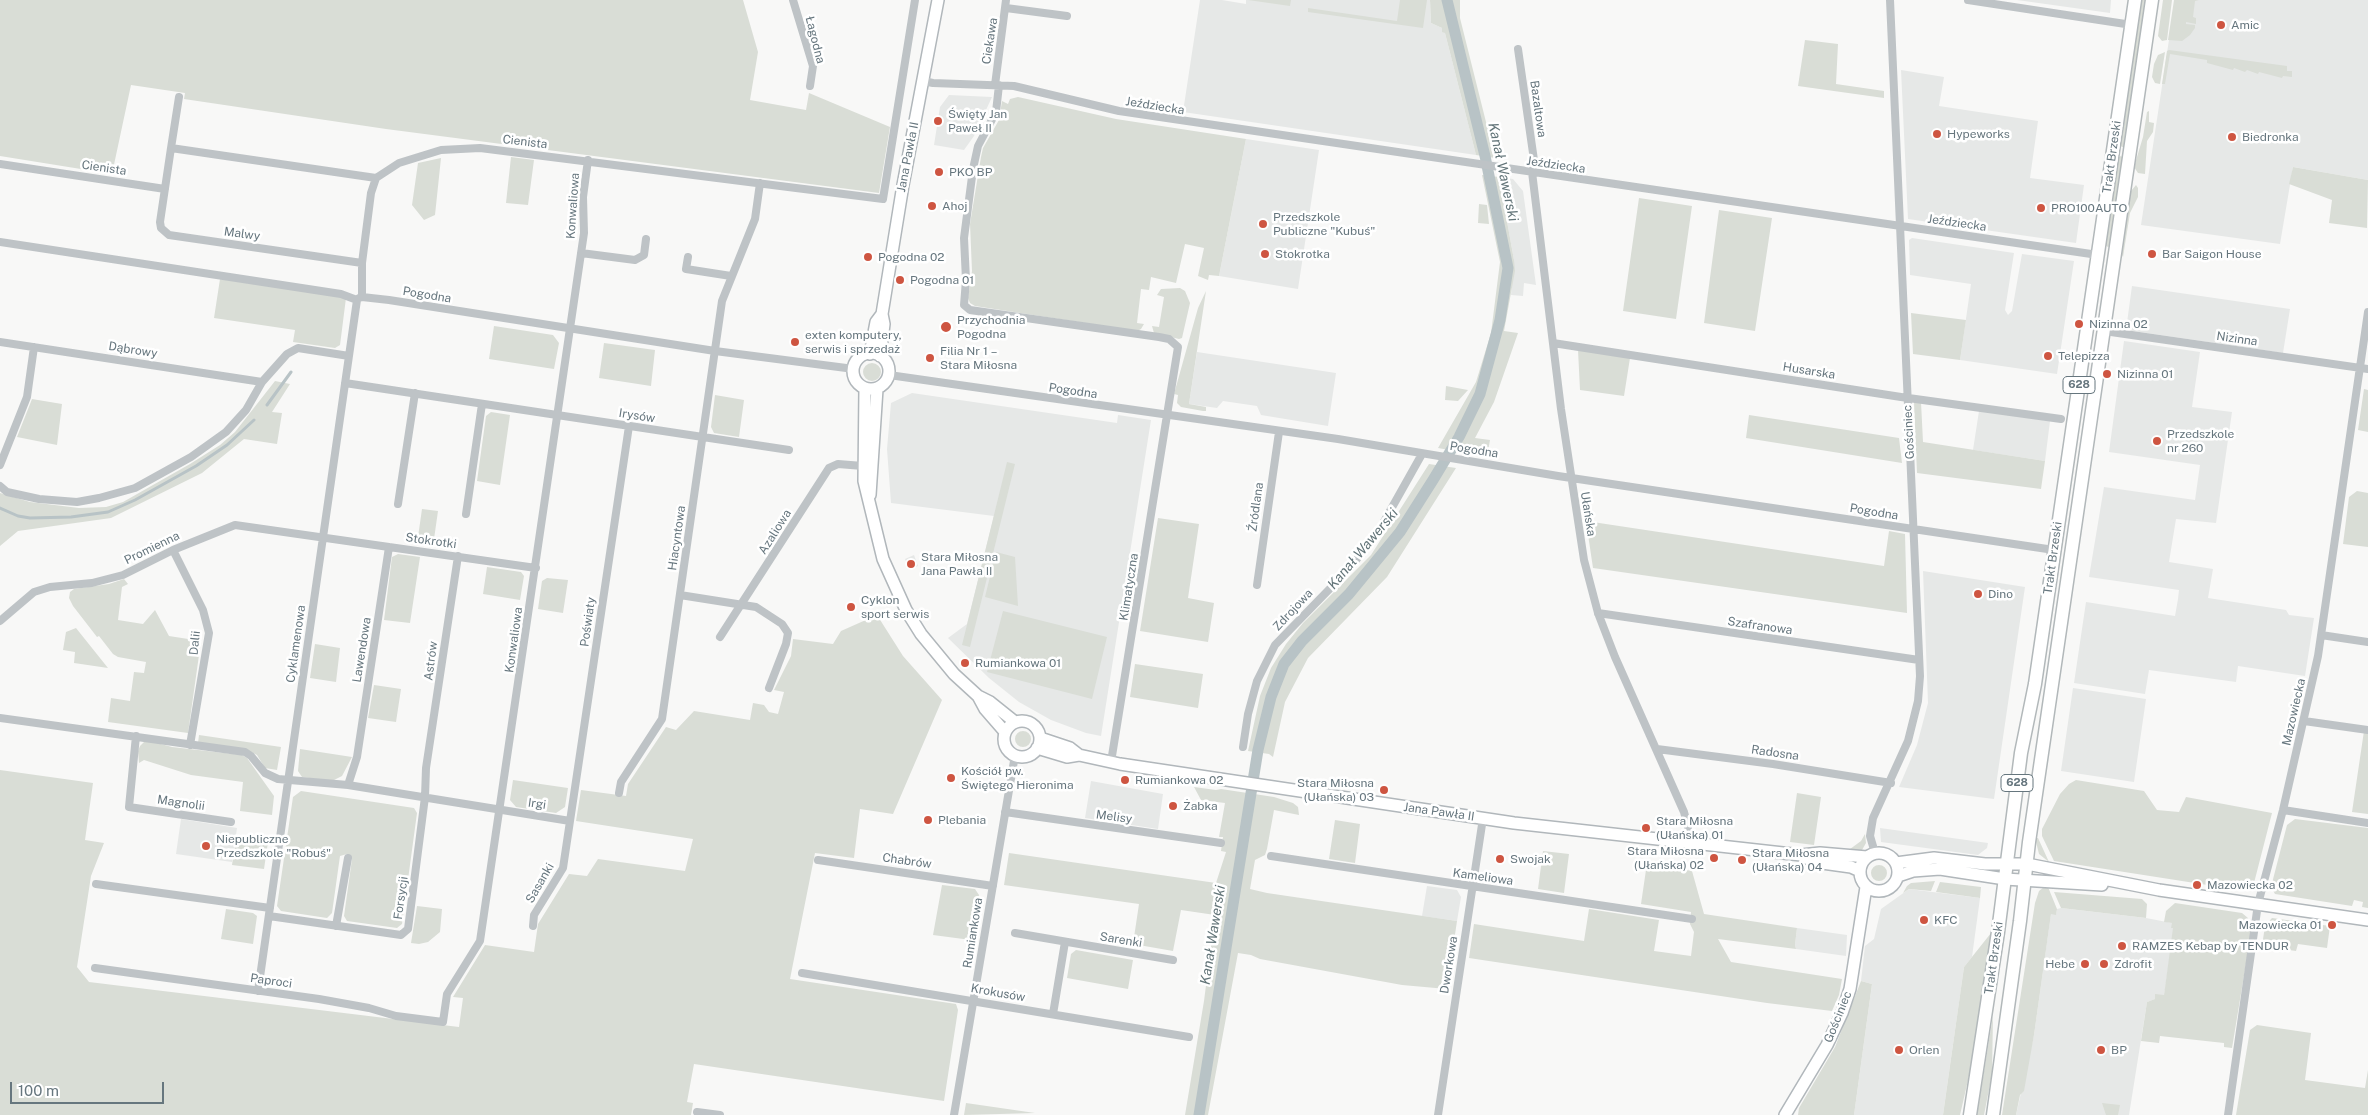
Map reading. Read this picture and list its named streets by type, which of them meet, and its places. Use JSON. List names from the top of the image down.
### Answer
{
  "streets": {
    "main road": ["Trakt Brzeski", "628"],
    "street": [
      "Łagodna",
      "Ciekawa",
      "Jeździecka",
      "Bazaltowa",
      "Cienista",
      "Jana Pawła II",
      "Konwaliowa",
      "Malwy",
      "Pogodna",
      "Nizinna",
      "Dąbrowy",
      "Husarska",
      "Irysów",
      "Gościniec",
      "Źródlana",
      "Ułańska",
      "Azaliowa",
      "Hiacyntowa",
      "Stokrotki",
      "Promienna",
      "Klimatyczna",
      "Zdrojowa",
      "Poświaty",
      "Szafranowa",
      "Dalii",
      "Cyklamenowa",
      "Lawendowa",
      "Astrów",
      "Mazowiecka",
      "Radosna",
      "Magnolii",
      "Irgi",
      "Melisy",
      "Chabrów",
      "Kameliowa",
      "Sasanki",
      "Forsycji",
      "Rumiankowa",
      "Sarenki",
      "Dworkowa",
      "Paproci",
      "Krokusów"
    ]
  },
  "crossings": [
    ["Ciekawa", "Jeździecka"],
    ["Ciekawa", "Pogodna"],
    ["Ciekawa", "Klimatyczna"],
    ["Jeździecka", "Bazaltowa"],
    ["Jeździecka", "Jana Pawła II"],
    ["Jeździecka", "Trakt Brzeski"],
    ["Jeździecka", "Gościniec"],
    ["Jeździecka", "Ułańska"],
    ["Bazaltowa", "Ułańska"],
    ["Cienista", "Konwaliowa"],
    ["Cienista", "Malwy"],
    ["Cienista", "Hiacyntowa"],
    ["Cienista", "Cyklamenowa"],
    ["Jana Pawła II", "Pogodna"],
    ["Jana Pawła II", "Gościniec"],
    ["Jana Pawła II", "Ułańska"],
    ["Jana Pawła II", "Klimatyczna"],
    ["Jana Pawła II", "Rumiankowa"],
    ["Jana Pawła II", "Dworkowa"],
    ["Trakt Brzeski", "Pogodna"],
    ["Trakt Brzeski", "Nizinna"],
    ["Konwaliowa", "Pogodna"],
    ["Konwaliowa", "Irysów"],
    ["Konwaliowa", "Stokrotki"],
    ["Konwaliowa", "Irgi"],
    ["Konwaliowa", "Paproci"],
    ["Malwy", "Cyklamenowa"],
    ["Pogodna", "Gościniec"],
    ["Pogodna", "Źródlana"],
    ["Pogodna", "Ułańska"],
    ["Pogodna", "Hiacyntowa"],
    ["Pogodna", "Klimatyczna"],
    ["Pogodna", "Zdrojowa"],
    ["Pogodna", "Cyklamenowa"],
    ["Nizinna", "Mazowiecka"],
    ["Husarska", "Gościniec"],
    ["Husarska", "Ułańska"],
    ["Irysów", "Hiacyntowa"],
    ["Irysów", "Poświaty"],
    ["Irysów", "Cyklamenowa"],
    ["Gościniec", "Szafranowa"],
    ["Gościniec", "Radosna"],
    ["Ułańska", "Szafranowa"],
    ["Ułańska", "Radosna"],
    ["Stokrotki", "Promienna"],
    ["Stokrotki", "Cyklamenowa"],
    ["Stokrotki", "Lawendowa"],
    ["Stokrotki", "Astrów"],
    ["Promienna", "Dalii"],
    ["Promienna", "Cyklamenowa"],
    ["Poświaty", "Irgi"],
    ["Poświaty", "Sasanki"],
    ["Dalii", "Irgi"],
    ["Cyklamenowa", "Irgi"],
    ["Cyklamenowa", "Forsycji"],
    ["Cyklamenowa", "Paproci"],
    ["Lawendowa", "Irgi"],
    ["Astrów", "Irgi"],
    ["Astrów", "Forsycji"],
    ["Magnolii", "Irgi"],
    ["Irgi", "Sasanki"],
    ["Irgi", "Forsycji"],
    ["Melisy", "Rumiankowa"],
    ["Chabrów", "Rumiankowa"],
    ["Kameliowa", "Dworkowa"],
    ["Rumiankowa", "Krokusów"]
  ],
  "water": ["Kanał Wawerski"],
  "places": [
    "Amic",
    "Święty Jan Paweł II",
    "Hypeworks",
    "Biedronka",
    "PKO BP",
    "Ahoj",
    "PRO100AUTO",
    "Przedszkole Publiczne \"Kubuś\"",
    "Stokrotka",
    "Bar Saigon House",
    "Pogodna 02",
    "Pogodna 01",
    "Nizinna 02",
    "Przychodnia Pogodna",
    "exten komputery, serwis i sprzedaż",
    "Telepizza",
    "Filia Nr 1 – Stara Miłosna",
    "Nizinna 01",
    "Przedszkole nr 260",
    "Stara Miłosna Jana Pawła II",
    "Dino",
    "Cyklon sport serwis",
    "Rumiankowa 01",
    "Kościół pw. Świętego Hieronima",
    "Rumiankowa 02",
    "Stara Miłosna (Ułańska) 03",
    "Żabka",
    "Plebania",
    "Stara Miłosna (Ułańska) 01",
    "Niepubliczne Przedszkole \"Robuś\"",
    "Stara Miłosna (Ułańska) 02",
    "Swojak",
    "Stara Miłosna (Ułańska) 04",
    "Mazowiecka 02",
    "KFC",
    "Mazowiecka 01",
    "RAMZES Kebap by TENDUR",
    "Hebe",
    "Zdrofit",
    "Orlen",
    "BP"
  ],
  "scale_bar": "100 m"
}
